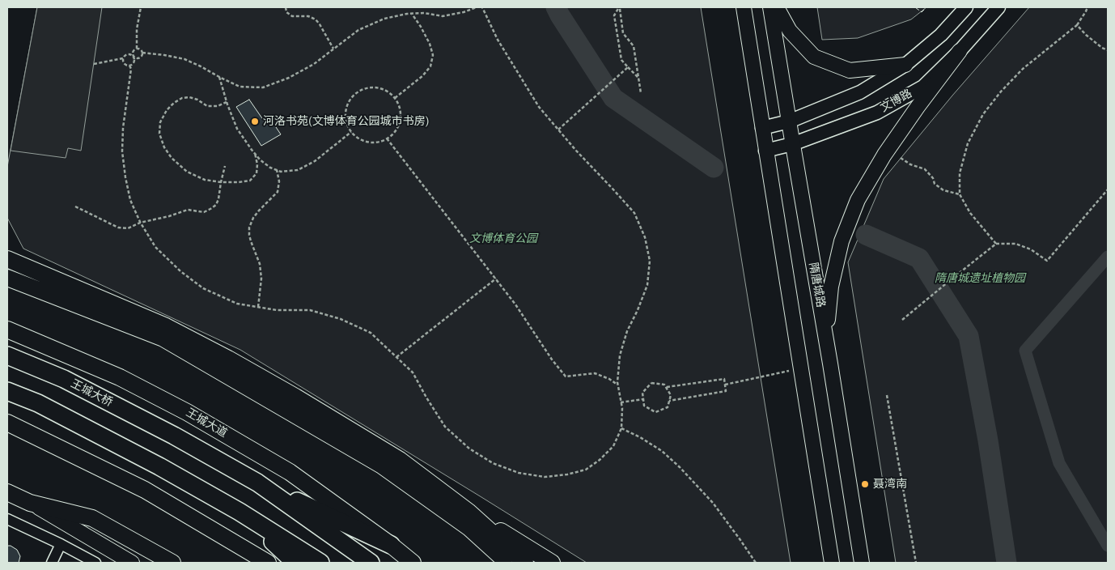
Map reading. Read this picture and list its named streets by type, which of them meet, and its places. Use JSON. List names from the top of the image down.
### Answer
{
  "streets": {
    "highway": ["王城大桥"],
    "main road": ["隋唐城路", "王城大道"],
    "street": ["文博路"]
  },
  "crossings": [
    ["文博路", "隋唐城路"]
  ],
  "parks": ["文博体育公园", "隋唐城遗址植物园"],
  "places": ["河洛书苑(文博体育公园城市书房)", "聂湾南"]
}
